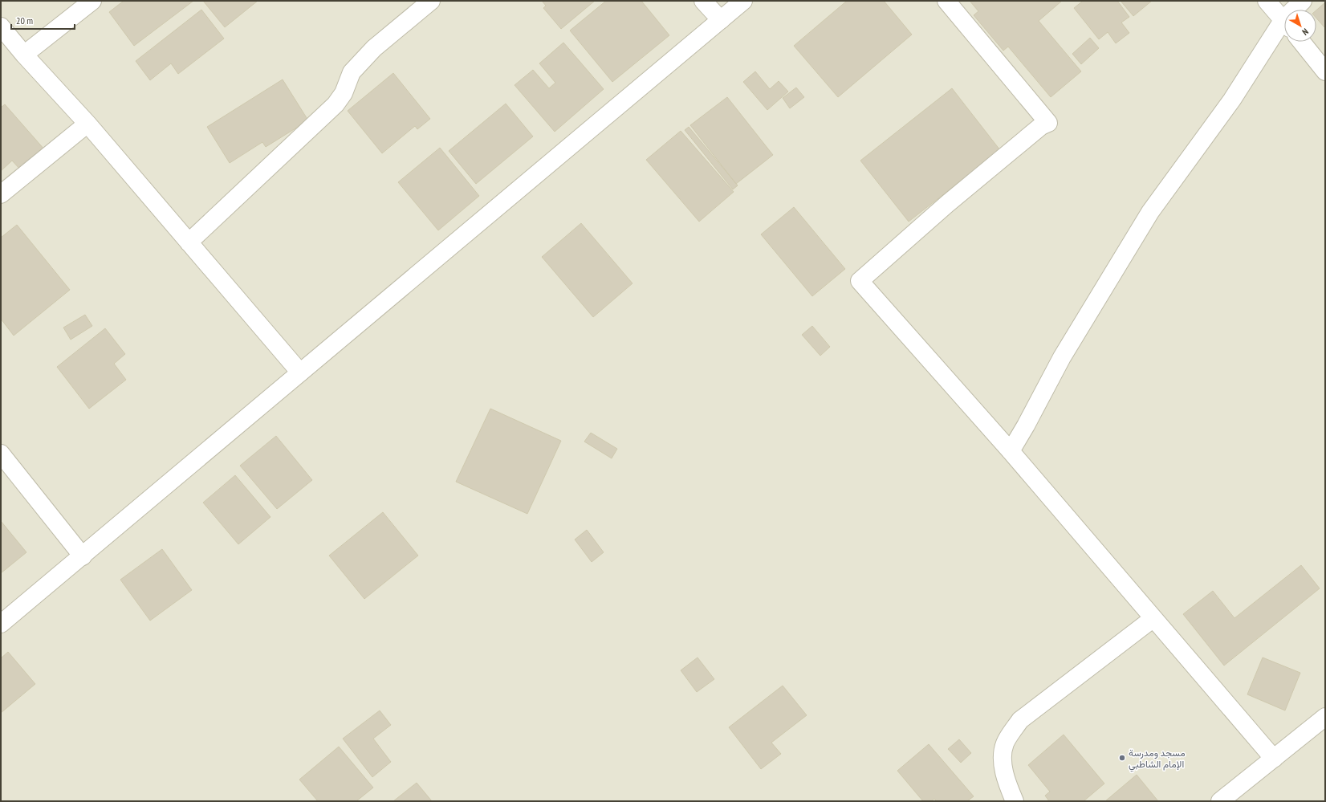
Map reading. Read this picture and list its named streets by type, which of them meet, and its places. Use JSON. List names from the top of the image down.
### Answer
{
  "places": ["مسجد ومدرسة الإمام الشاطبي"],
  "scale_bar": "20 m",
  "north": "bottom right"
}
